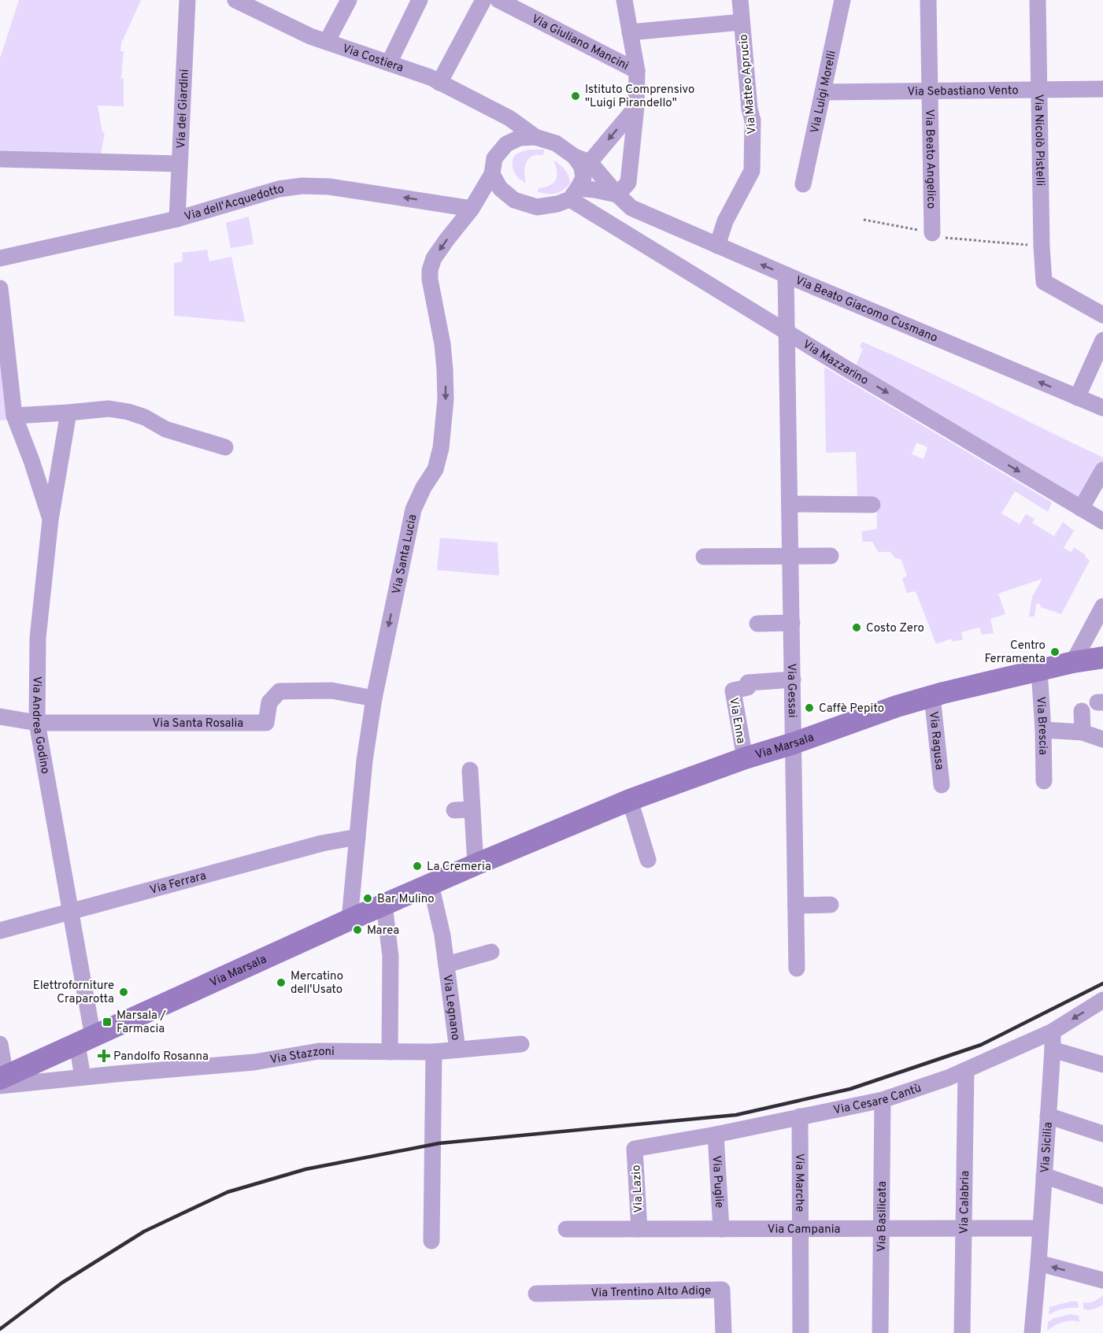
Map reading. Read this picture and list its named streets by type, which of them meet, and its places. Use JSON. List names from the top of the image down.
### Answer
{
  "streets": {
    "main road": ["Via Marsala"],
    "street": [
      "Via Giuliano Mancini",
      "Via Costiera",
      "Via Matteo Aprucio",
      "Via Sebastiano Vento",
      "Via Luigi Morelli",
      "Via dei Giardini",
      "Via Nicolò Pistelli",
      "Via Beato Angelico",
      "Via dell'Acquedotto",
      "Via Beato Giacomo Cusmano",
      "Via Mazzarino",
      "Via Santa Lucia",
      "Via Gessai",
      "Via Enna",
      "Via Santa Rosalia",
      "Via Andrea Godino",
      "Via Brescia",
      "Via Ragusa",
      "Via Ferrara",
      "Via Legnano",
      "Via Stazzoni",
      "Via Cesare Cantù",
      "Via Sicilia",
      "Via Puglie",
      "Via Marche",
      "Via Lazio",
      "Via Calabria",
      "Via Basilicata",
      "Via Campania",
      "Via Trentino Alto Adige"
    ]
  },
  "crossings": [
    ["Via Costiera", "Via Beato Giacomo Cusmano"],
    ["Via Costiera", "Via Mazzarino"],
    ["Via Costiera", "Via Santa Lucia"],
    ["Via Matteo Aprucio", "Via Beato Giacomo Cusmano"],
    ["Via Sebastiano Vento", "Via Luigi Morelli"],
    ["Via Sebastiano Vento", "Via Nicolò Pistelli"],
    ["Via Sebastiano Vento", "Via Beato Angelico"],
    ["Via dei Giardini", "Via dell'Acquedotto"],
    ["Via dell'Acquedotto", "Via Santa Lucia"],
    ["Via Beato Giacomo Cusmano", "Via Mazzarino"],
    ["Via Beato Giacomo Cusmano", "Via Santa Lucia"],
    ["Via Beato Giacomo Cusmano", "Via Gessai"],
    ["Via Mazzarino", "Via Santa Lucia"],
    ["Via Mazzarino", "Via Gessai"],
    ["Via Santa Lucia", "Via Santa Rosalia"],
    ["Via Santa Lucia", "Via Marsala"],
    ["Via Santa Lucia", "Via Ferrara"],
    ["Via Gessai", "Via Enna"],
    ["Via Gessai", "Via Marsala"],
    ["Via Enna", "Via Marsala"],
    ["Via Santa Rosalia", "Via Andrea Godino"],
    ["Via Andrea Godino", "Via Marsala"],
    ["Via Andrea Godino", "Via Ferrara"],
    ["Via Brescia", "Via Marsala"],
    ["Via Ragusa", "Via Marsala"],
    ["Via Marsala", "Via Legnano"],
    ["Via Marsala", "Via Stazzoni"],
    ["Via Legnano", "Via Stazzoni"],
    ["Via Cesare Cantù", "Via Sicilia"],
    ["Via Cesare Cantù", "Via Puglie"],
    ["Via Cesare Cantù", "Via Marche"],
    ["Via Cesare Cantù", "Via Lazio"],
    ["Via Cesare Cantù", "Via Calabria"],
    ["Via Cesare Cantù", "Via Basilicata"],
    ["Via Sicilia", "Via Campania"],
    ["Via Puglie", "Via Campania"],
    ["Via Marche", "Via Campania"],
    ["Via Lazio", "Via Campania"],
    ["Via Calabria", "Via Campania"],
    ["Via Basilicata", "Via Campania"]
  ],
  "one_way": [
    "Via dell'Acquedotto",
    "Via Beato Giacomo Cusmano",
    "Via Mazzarino",
    "Via Santa Lucia"
  ],
  "places": {
    "other": [
      "Istituto Comprensivo \"Luigi Pirandello\"",
      "Costo Zero",
      "Centro Ferramenta",
      "Caffè Pepito",
      "La Cremeria",
      "Bar Mulino",
      "Marea",
      "Mercatino dell'Usato",
      "Elettroforniture Craparotta"
    ],
    "transit": ["Marsala / Farmacia"],
    "health": ["Pandolfo Rosanna"]
  }
}
